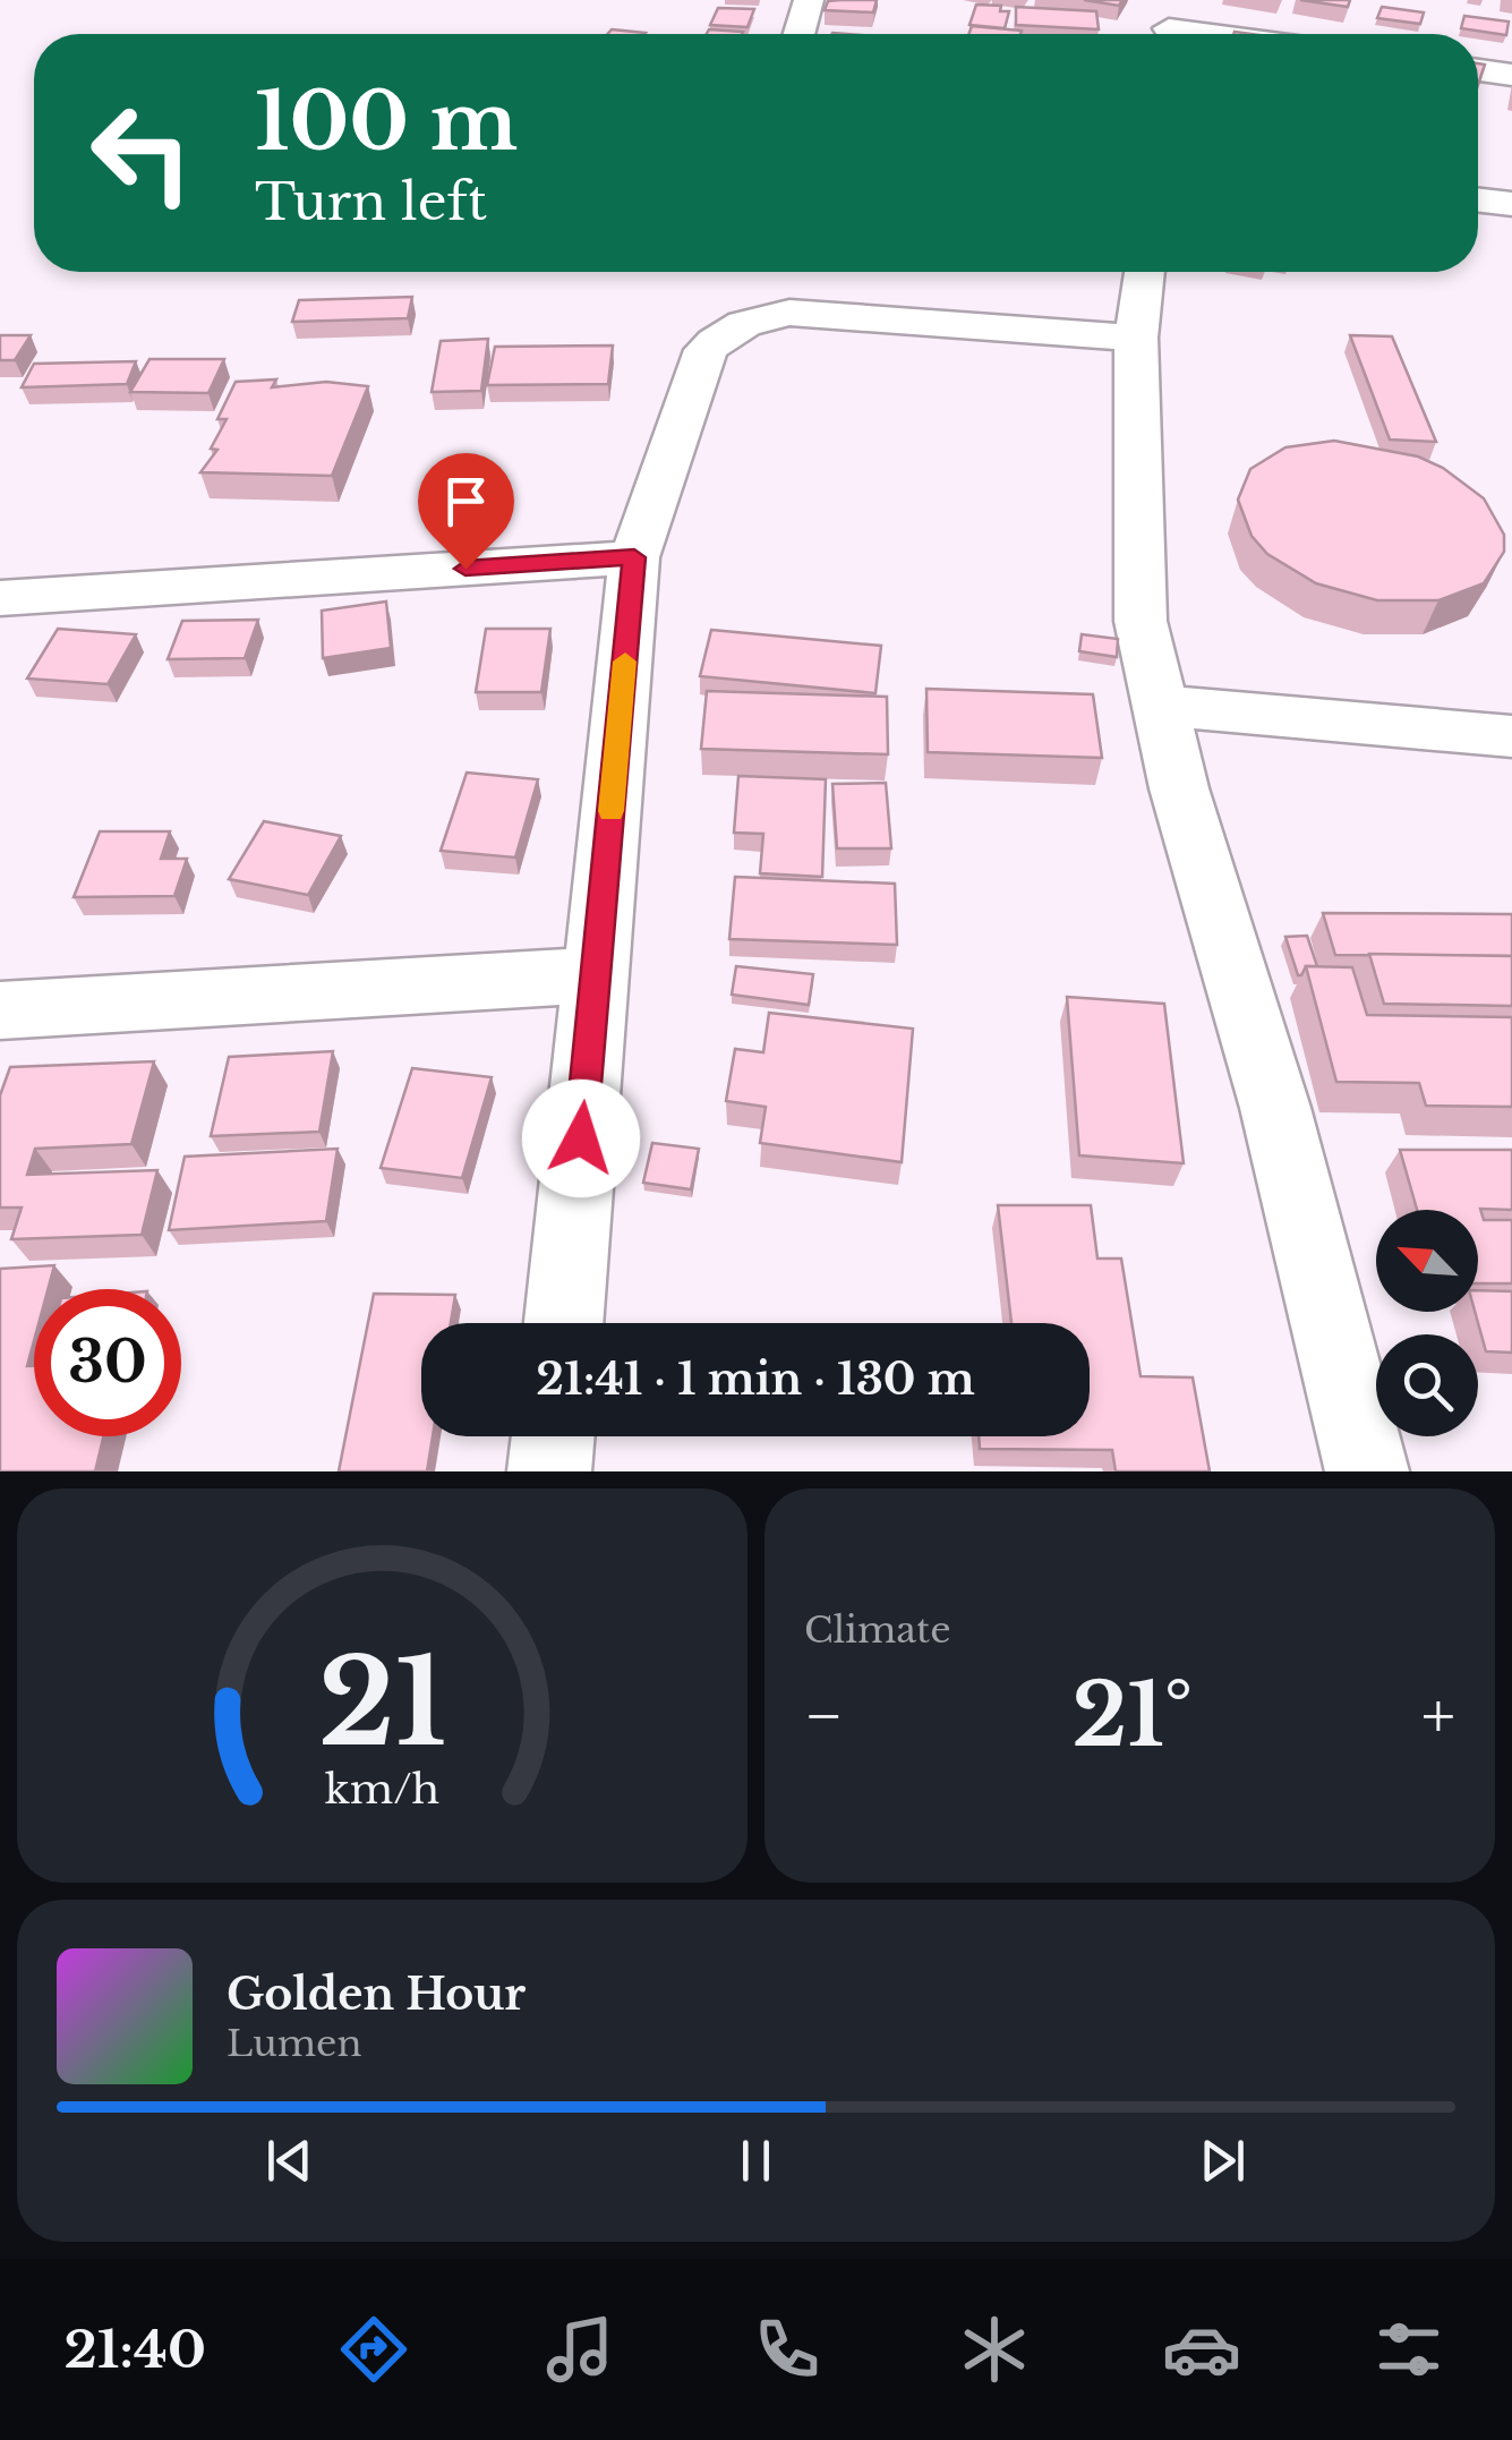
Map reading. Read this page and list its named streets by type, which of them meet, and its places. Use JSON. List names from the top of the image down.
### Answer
{
  "north": "top left",
  "page": {
    "turn": ["100 m", "Turn left"],
    "limit": "30",
    "trip": "21:41 · 1 min · 130 m",
    "tile": "Climate",
    "heat": ["−", "21°", "+"],
    "song": ["Golden Hour", "Lumen"],
    "tabs": "21:40",
    "gauge": ["21", "km/h"]
  }
}
